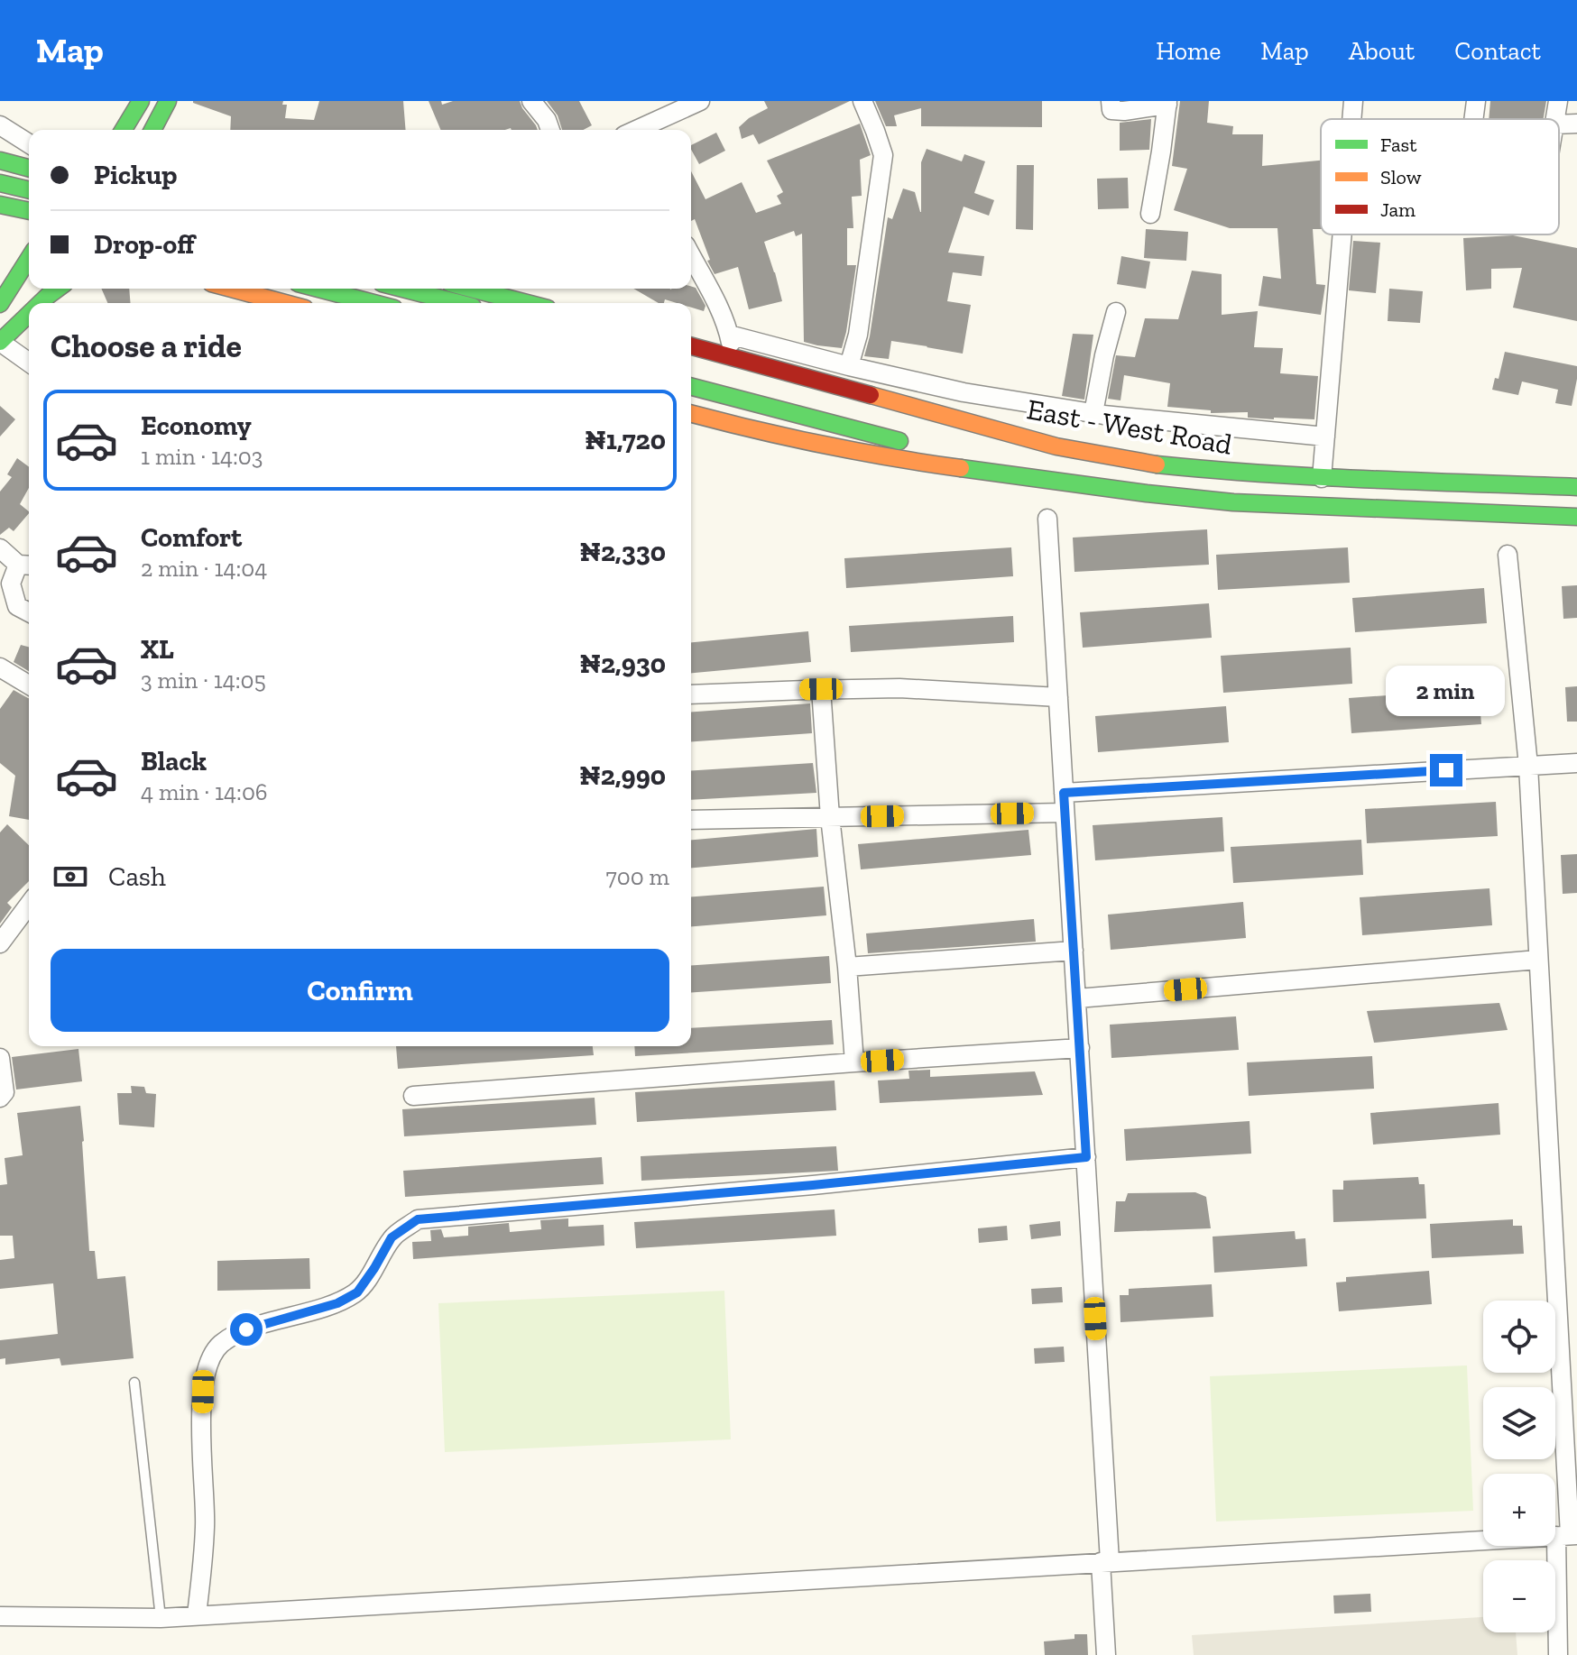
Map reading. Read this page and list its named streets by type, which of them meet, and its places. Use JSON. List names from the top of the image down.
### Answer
{
  "streets": {
    "main road": ["East - West Road"]
  },
  "legend": ["Fast", "Slow", "Jam"],
  "page": {
    "header": "Map",
    "nav": [
      "Home",
      "Map",
      "About",
      "Contact"
    ],
    "banner": ["Pickup", "Drop-off"],
    "heading": "Choose a ride",
    "list": [
      {
        "name": "Economy",
        "note": "1 min · 14:03",
        "value": "₦1,720"
      },
      {
        "name": "Comfort",
        "note": "2 min · 14:04",
        "value": "₦2,330"
      },
      {
        "name": "XL",
        "note": "3 min · 14:05",
        "value": "₦2,930"
      },
      {
        "name": "Black",
        "note": "4 min · 14:06",
        "value": "₦2,990"
      }
    ],
    "bubble": "2 min",
    "pay": ["Cash", "700 m"],
    "buttons": "Confirm",
    "map_buttons": ["+", "−"]
  }
}
